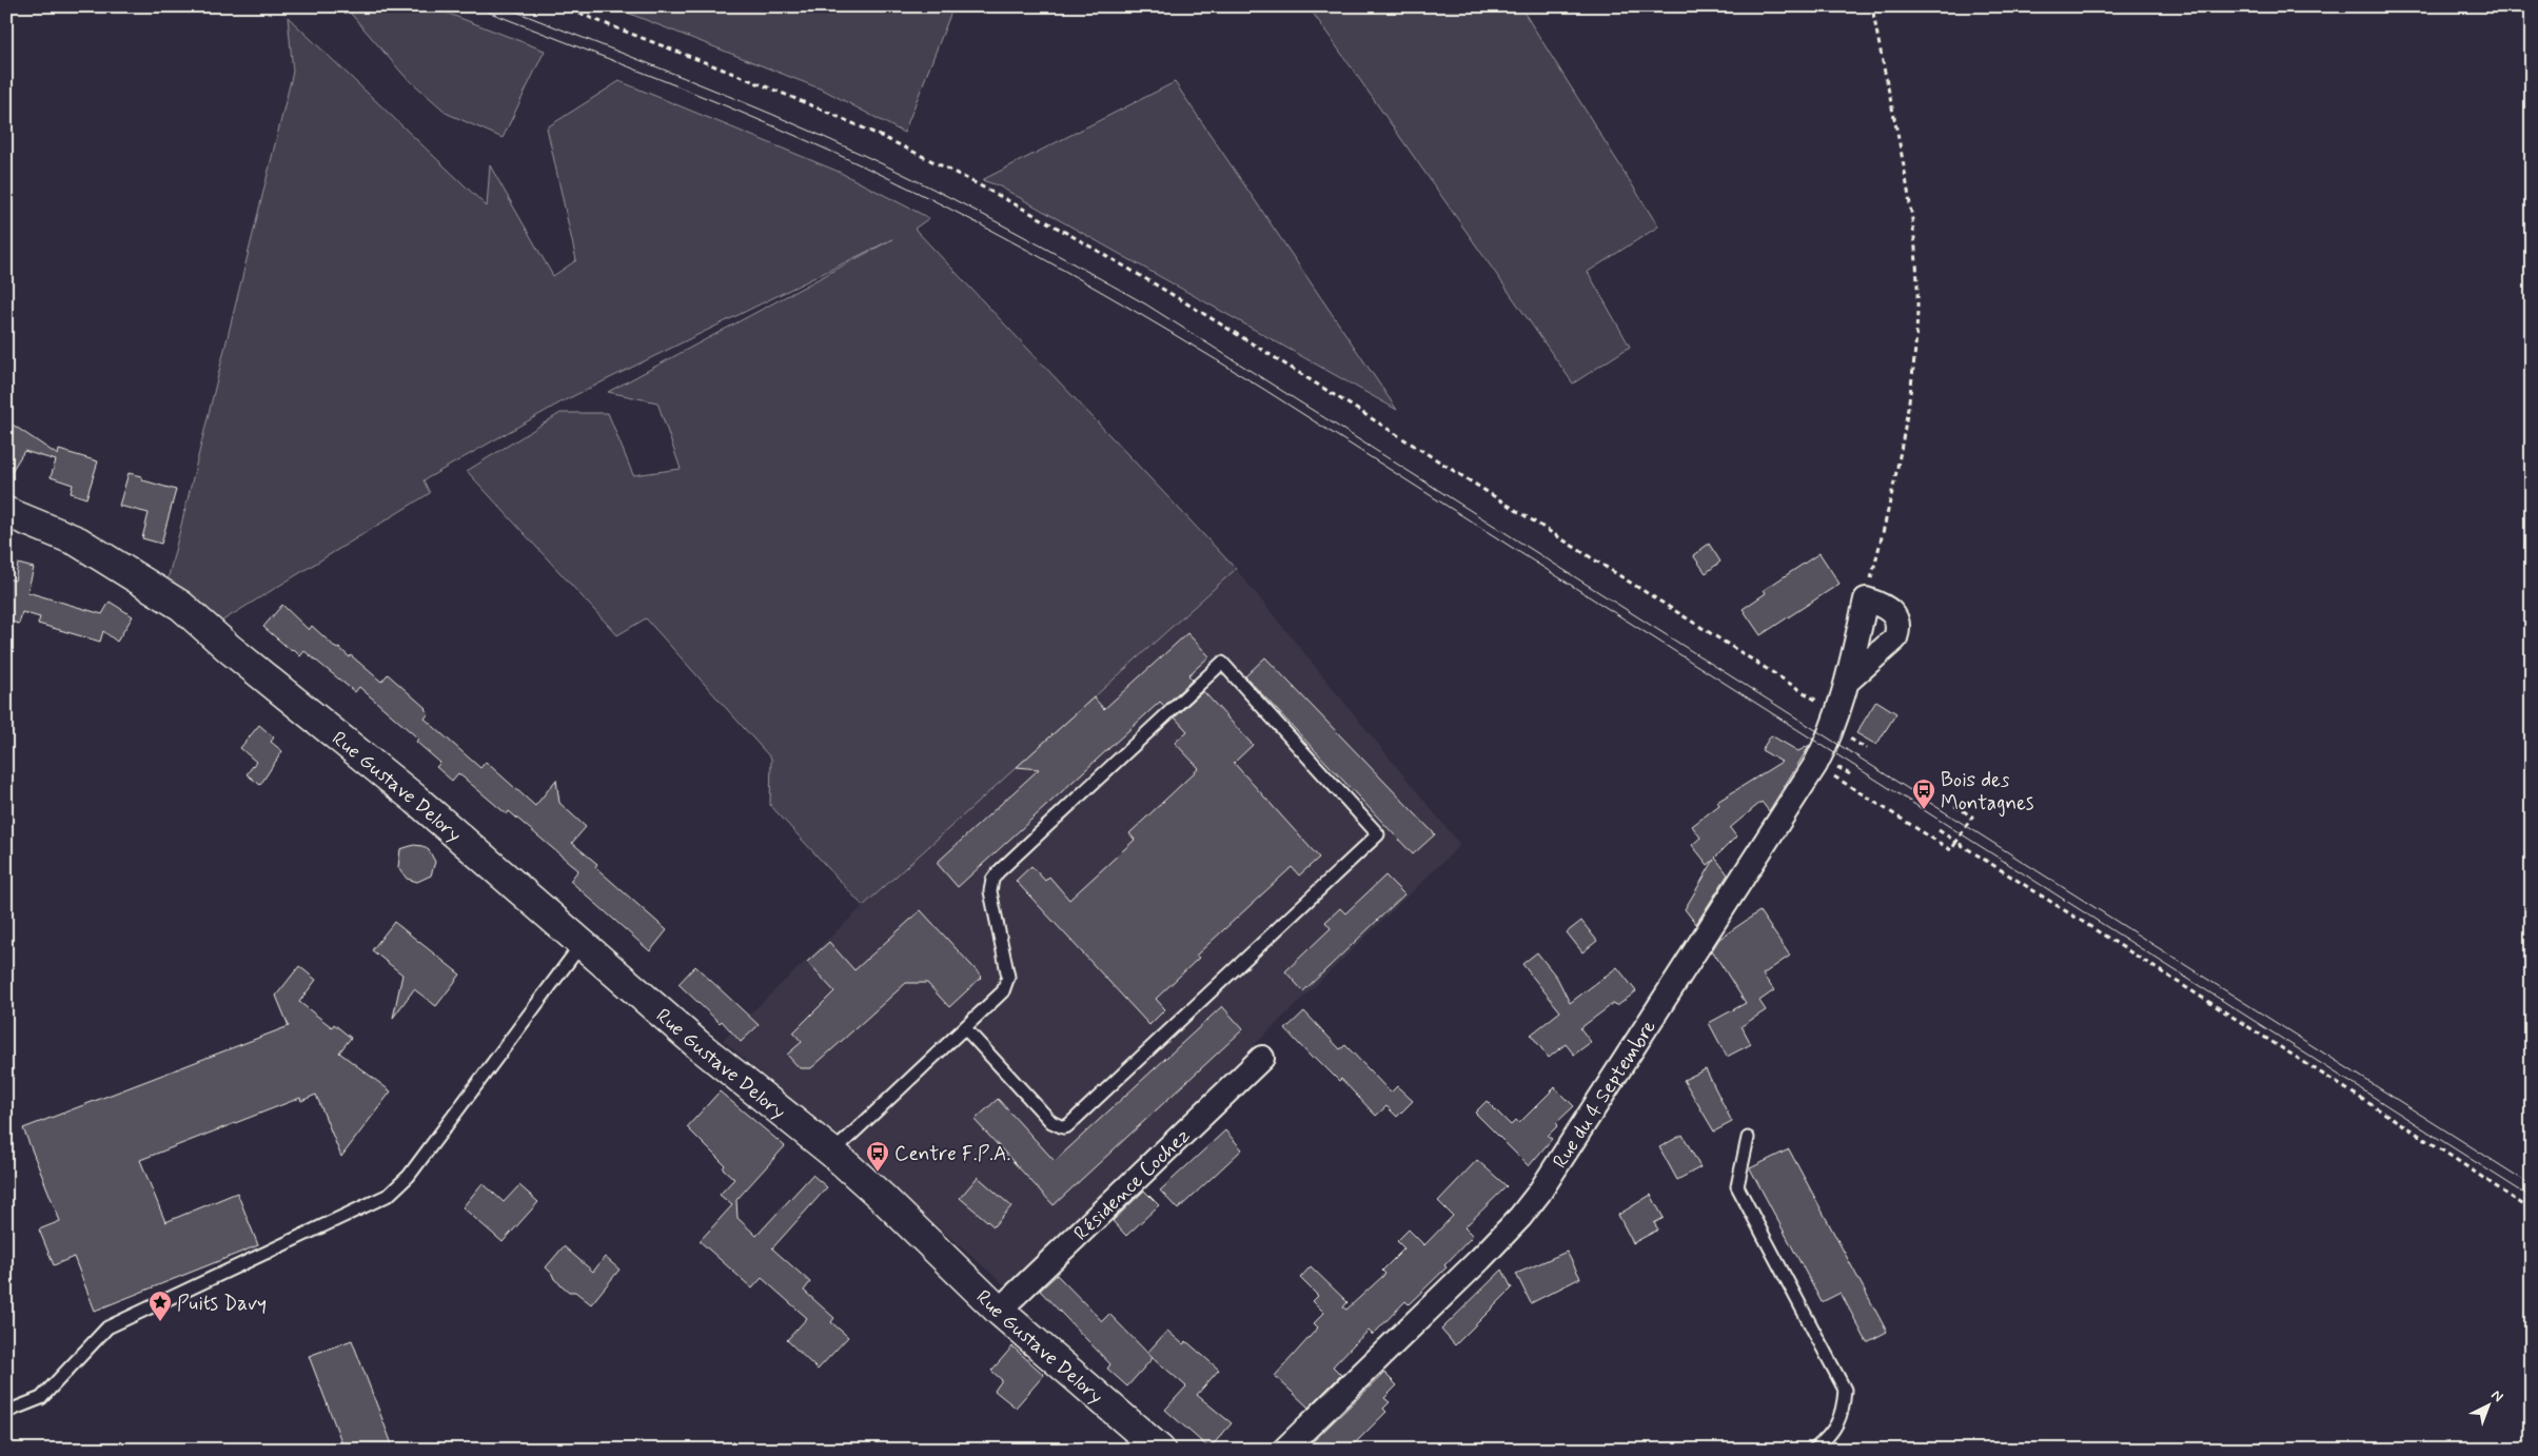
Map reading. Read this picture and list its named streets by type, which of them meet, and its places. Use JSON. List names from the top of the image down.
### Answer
{
  "streets": {
    "street": ["Rue Gustave Delory", "Rue du 4 Septembre", "Résidence Cochez"]
  },
  "crossings": [
    ["Rue Gustave Delory", "Résidence Cochez"]
  ],
  "places": {
    "bus stop": ["Bois des Montagnes", "Centre F.P.A."],
    "place": ["Puits Davy"]
  },
  "north": "top right"
}
